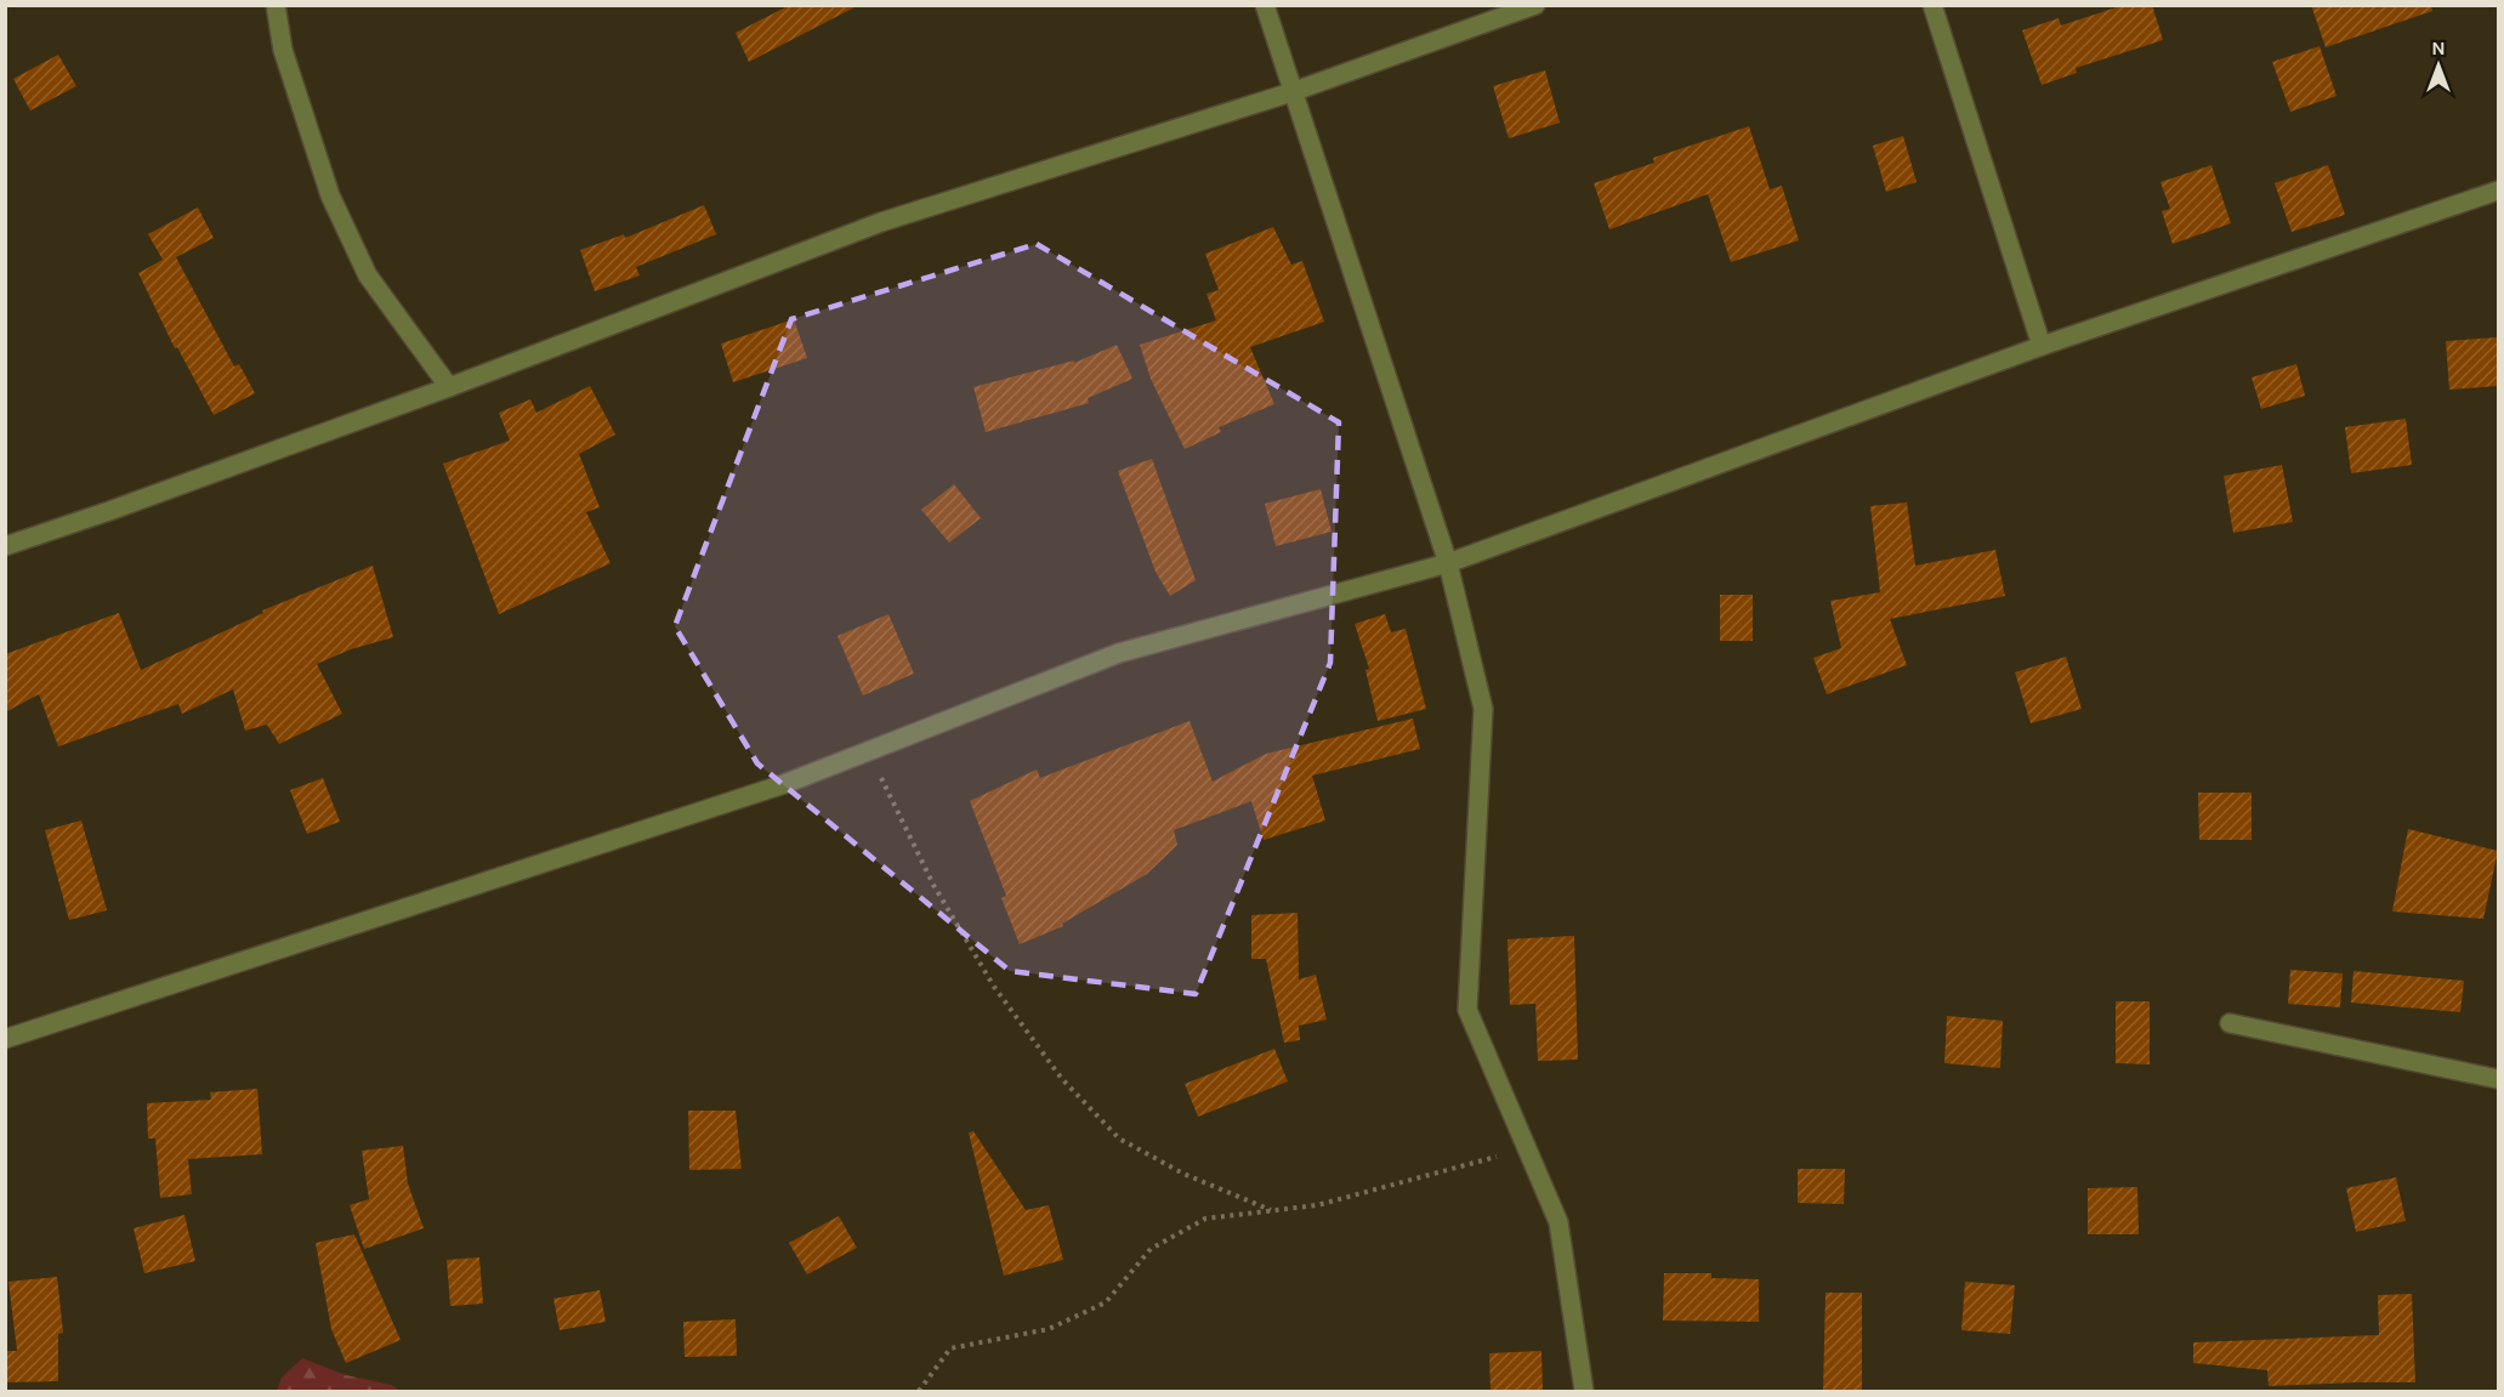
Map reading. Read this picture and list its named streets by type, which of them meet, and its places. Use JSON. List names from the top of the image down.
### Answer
{
  "north": "top"
}
